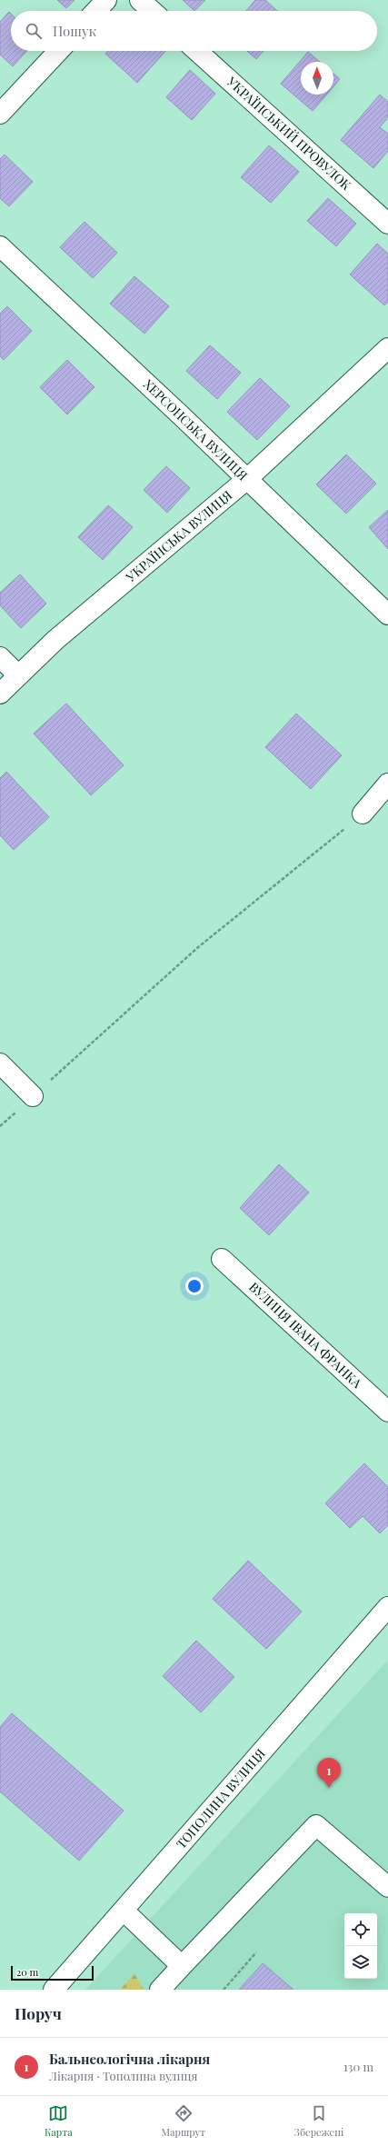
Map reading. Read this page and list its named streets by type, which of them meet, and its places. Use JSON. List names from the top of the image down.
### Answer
{
  "streets": {
    "street": [
      "УКРАЇНСЬКИЙ ПРОВУЛОК",
      "ХЕРСОНСЬКА ВУЛИЦЯ",
      "УКРАЇНСЬКА ВУЛИЦЯ",
      "ВУЛИЦЯ ІВАНА ФРАНКА",
      "ТОПОЛИНА ВУЛИЦЯ"
    ]
  },
  "crossings": [
    ["ХЕРСОНСЬКА ВУЛИЦЯ", "УКРАЇНСЬКА ВУЛИЦЯ"]
  ],
  "scale_bar": "20 m",
  "north": "top",
  "page": {
    "search": "Пошук",
    "pins": "1",
    "scale": "20 m",
    "heading": "Поруч",
    "list": [
      {
        "mark": "1",
        "name": "Бальнеологічна лікарня",
        "note": "Лікарня · Тополина вулиця",
        "value": "130 m"
      }
    ],
    "nav": ["Карта", "Маршрут", "Збережені"]
  }
}
